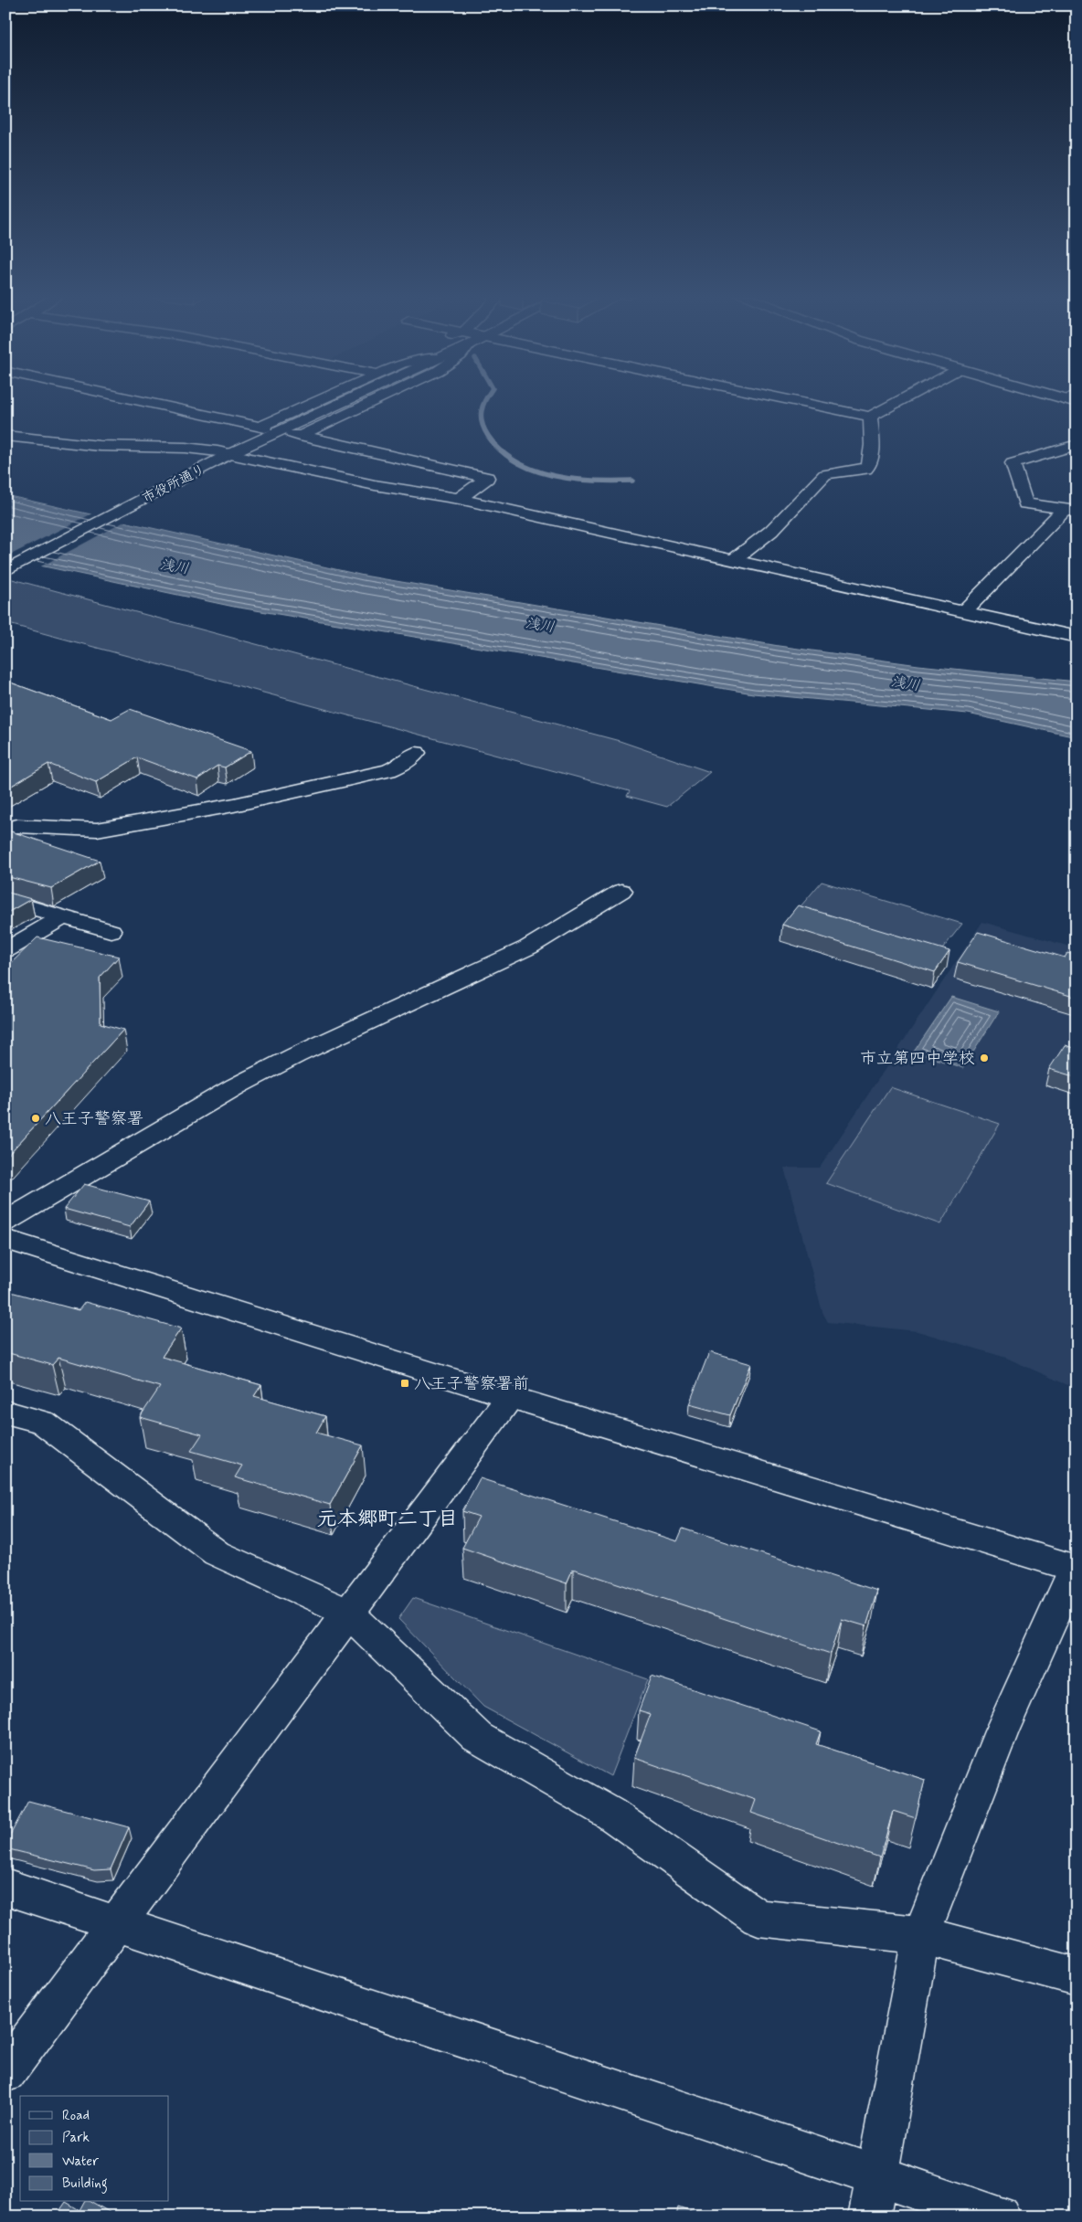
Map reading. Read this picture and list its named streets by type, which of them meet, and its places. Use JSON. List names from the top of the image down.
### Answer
{
  "streets": {
    "street": ["市役所通り"]
  },
  "districts": ["元本郷町二丁目"],
  "water": ["浅川"],
  "places": {
    "other": ["市立第四中学校", "八王子警察署"],
    "transit": ["八王子警察署前"]
  },
  "legend": [
    "Road",
    "Park",
    "Water",
    "Building"
  ]
}
